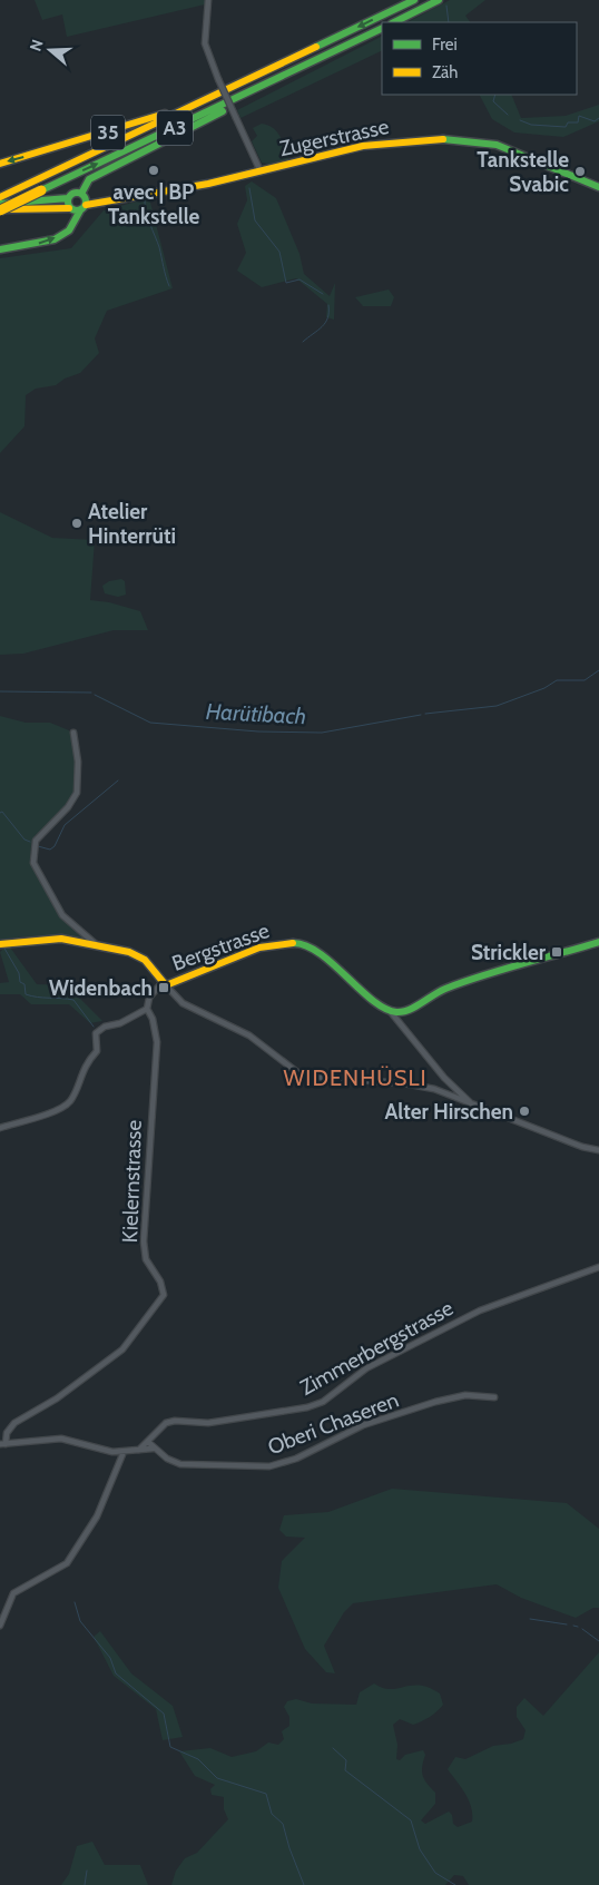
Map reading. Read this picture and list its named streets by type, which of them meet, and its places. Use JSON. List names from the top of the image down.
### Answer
{
  "streets": {
    "main road": [
      "A3",
      "35",
      "Zugerstrasse",
      "Bergstrasse"
    ],
    "street": ["Kielernstrasse", "Zimmerbergstrasse", "Oberi Chaseren"]
  },
  "crossings": [
    ["A3", "35"],
    ["A3", "Zugerstrasse"]
  ],
  "districts": ["WIDENHÜSLI"],
  "water": ["Harütibach"],
  "places": {
    "other": [
      "avec | BP Tankstelle",
      "Tankstelle Svabic",
      "Atelier Hinterrüti",
      "Alter Hirschen"
    ],
    "transit": ["Strickler", "Widenbach"]
  },
  "legend": ["Frei", "Zäh"],
  "north": "left"
}
